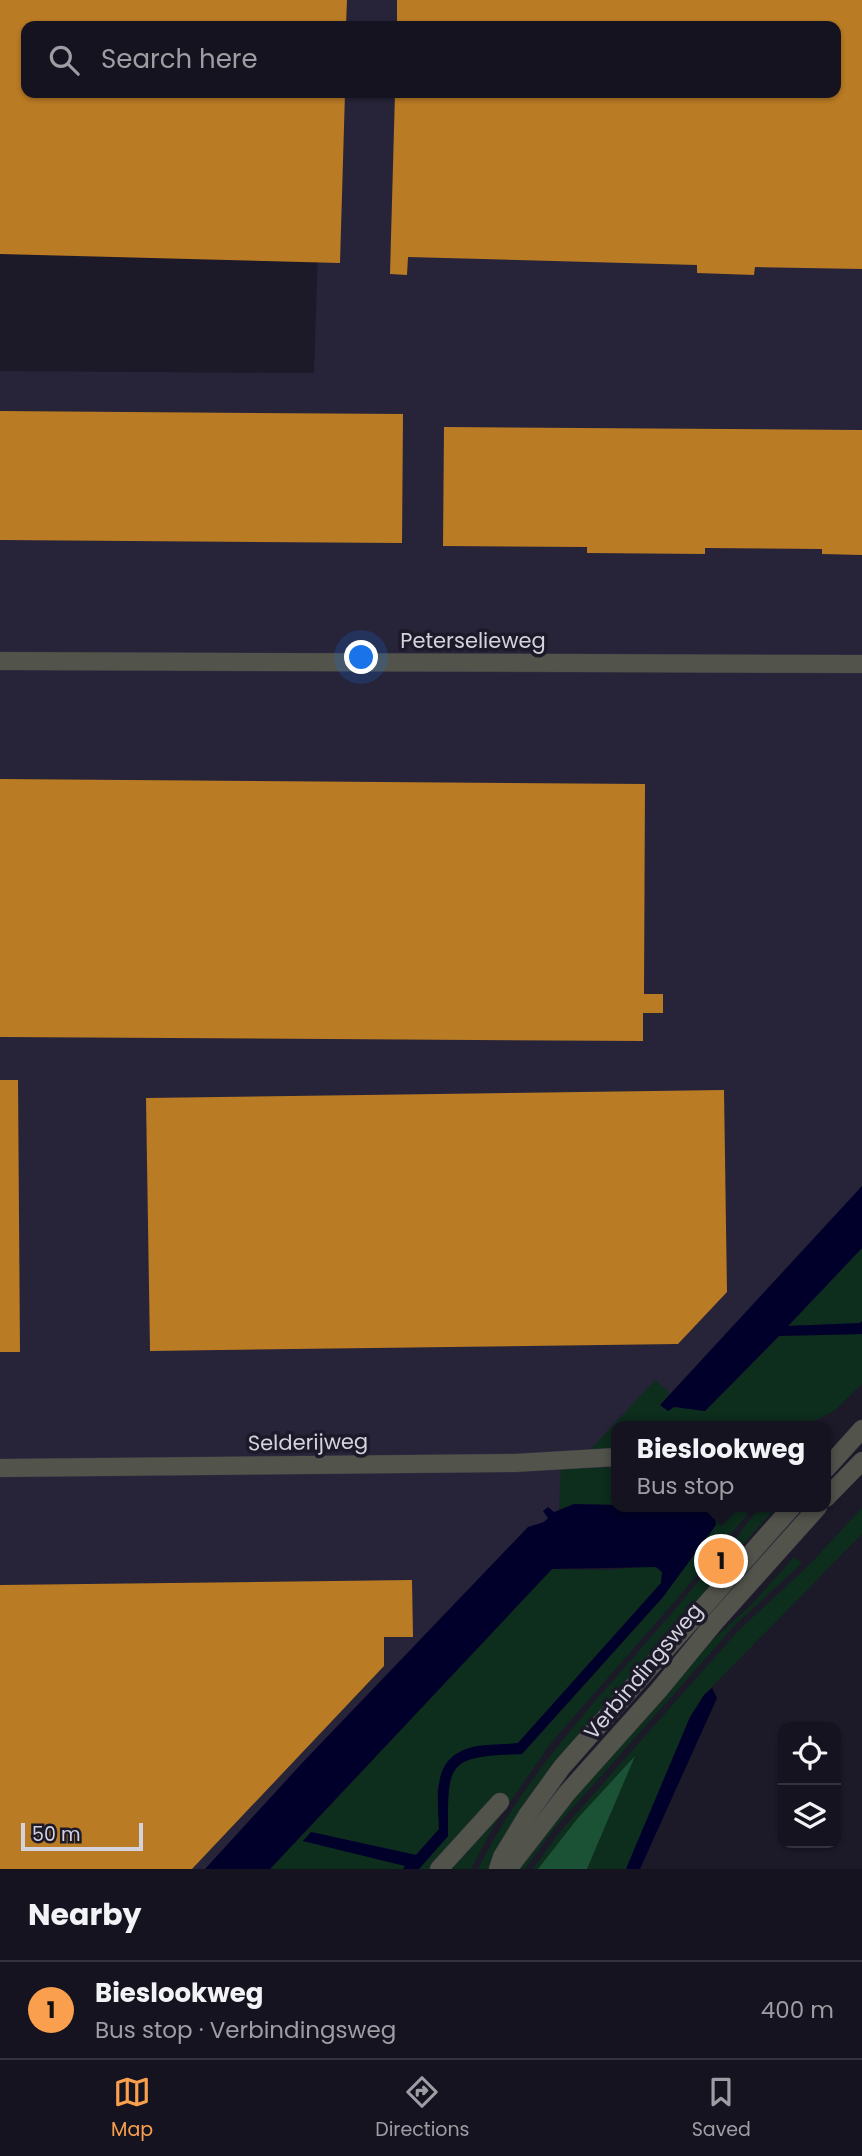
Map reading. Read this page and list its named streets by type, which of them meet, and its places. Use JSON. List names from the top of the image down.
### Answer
{
  "streets": {
    "street": ["Peterselieweg", "Selderijweg", "Verbindingsweg"]
  },
  "scale_bar": "50 m",
  "page": {
    "search": "Search here",
    "popup": ["Bieslookweg", "Bus stop"],
    "pins": "1",
    "scale": "50 m",
    "heading": "Nearby",
    "list": [
      {
        "mark": "1",
        "name": "Bieslookweg",
        "note": "Bus stop · Verbindingsweg",
        "value": "400 m"
      }
    ],
    "nav": ["Map", "Directions", "Saved"]
  }
}
